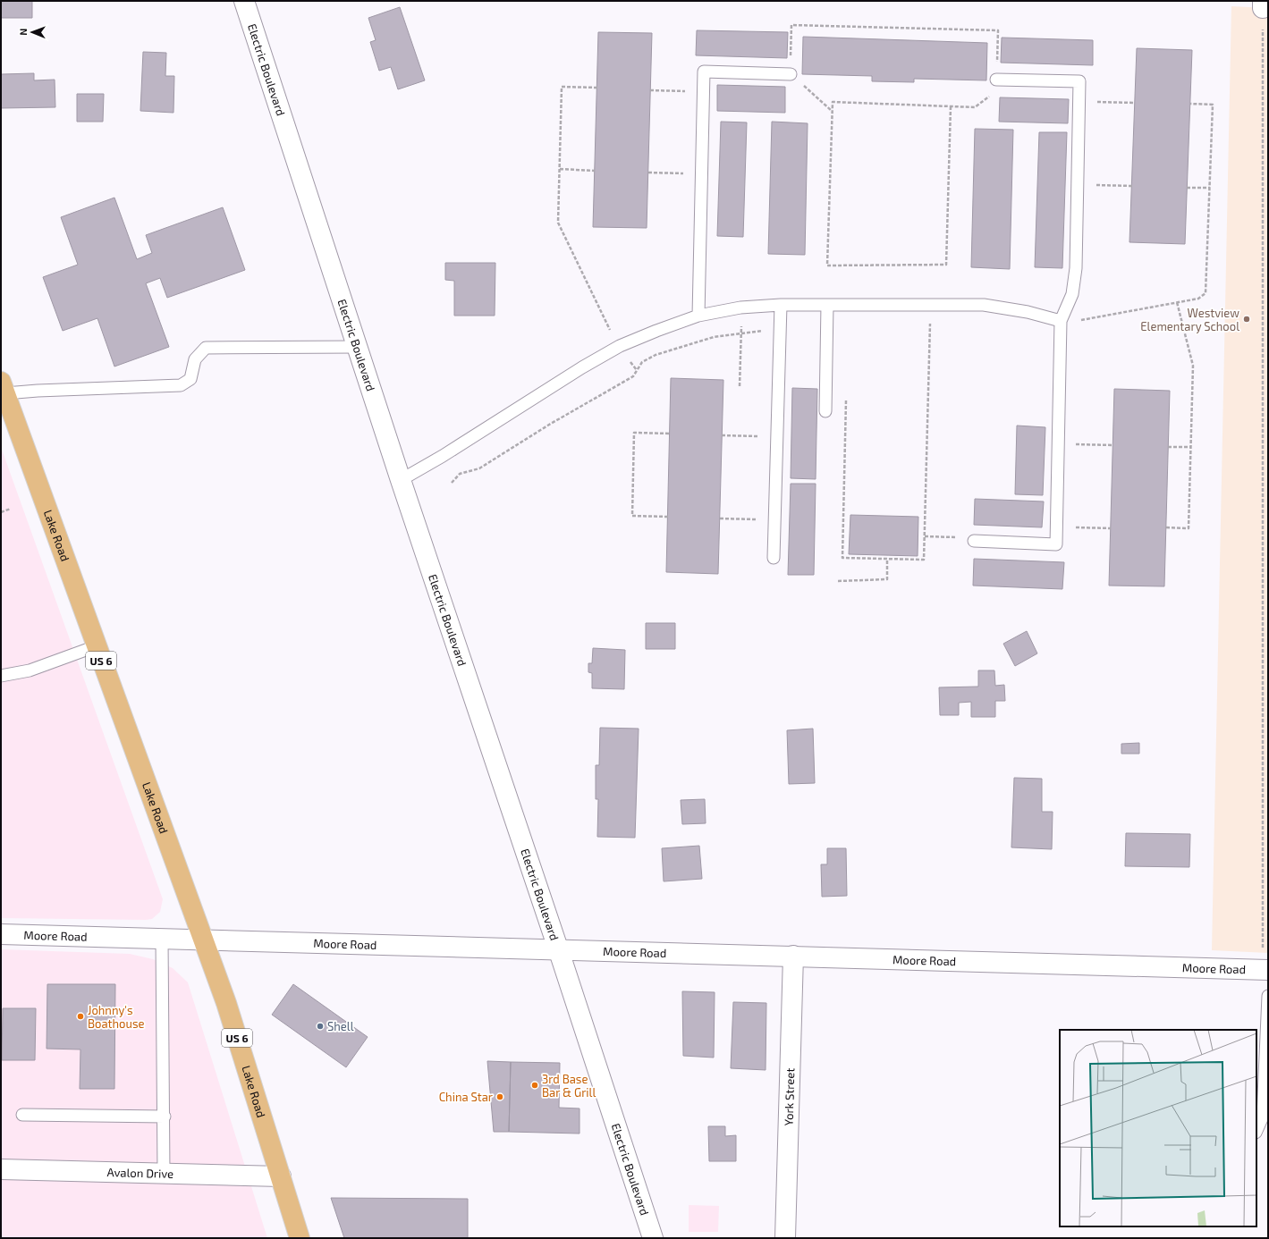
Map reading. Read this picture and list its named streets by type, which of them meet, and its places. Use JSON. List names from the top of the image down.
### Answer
{
  "streets": {
    "main road": ["Lake Road", "US 6"],
    "street": [
      "Electric Boulevard",
      "Moore Road",
      "York Street",
      "Avalon Drive"
    ]
  },
  "crossings": [
    ["Electric Boulevard", "Moore Road"],
    ["Lake Road", "Moore Road"],
    ["Lake Road", "Avalon Drive"],
    ["Moore Road", "York Street"]
  ],
  "places": [
    "Westview Elementary School",
    "Johnny's Boathouse",
    "Shell",
    "3rd Base Bar & Grill",
    "China Star"
  ],
  "north": "left"
}
